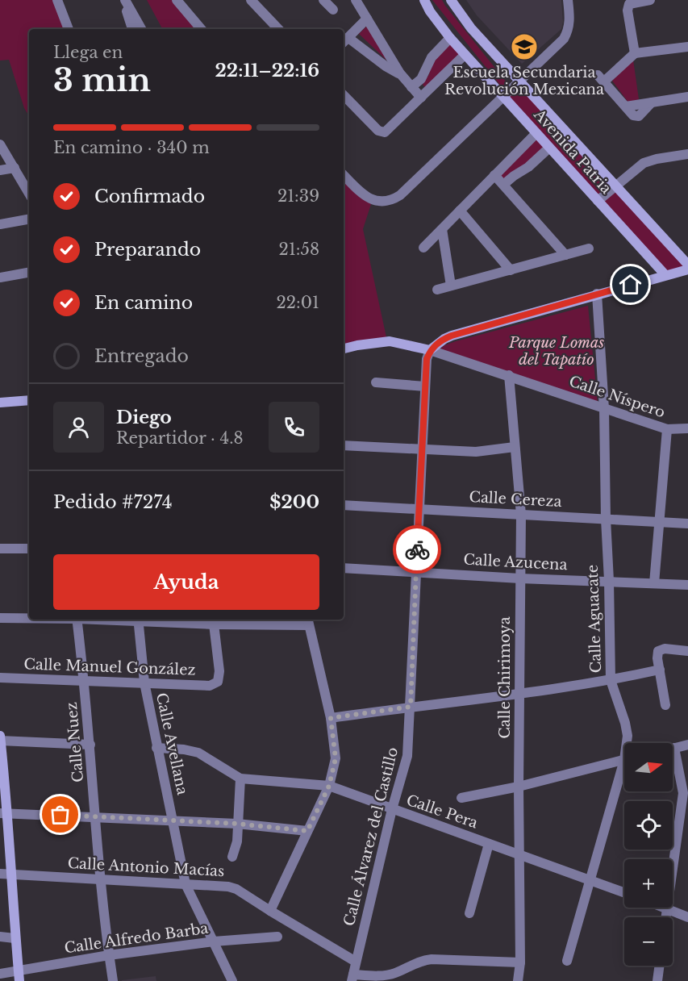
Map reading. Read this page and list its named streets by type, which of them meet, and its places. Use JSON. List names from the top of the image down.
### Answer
{
  "streets": {
    "street": [
      "Avenida Patria",
      "Calle Níspero",
      "Calle Cereza",
      "Calle Azucena",
      "Calle Aguacate",
      "Calle Manuel González",
      "Calle Chirimoya",
      "Calle Nuez",
      "Calle Avellana",
      "Calle Pera",
      "Calle Álvarez del Castillo",
      "Calle Antonio Macías",
      "Calle Alfredo Barba"
    ]
  },
  "crossings": [
    ["Calle Níspero", "Calle Aguacate"],
    ["Calle Níspero", "Calle Chirimoya"],
    ["Calle Níspero", "Calle Álvarez del Castillo"],
    ["Calle Cereza", "Calle Aguacate"],
    ["Calle Cereza", "Calle Chirimoya"],
    ["Calle Cereza", "Calle Álvarez del Castillo"],
    ["Calle Azucena", "Calle Aguacate"],
    ["Calle Azucena", "Calle Chirimoya"],
    ["Calle Azucena", "Calle Álvarez del Castillo"],
    ["Calle Aguacate", "Calle Pera"],
    ["Calle Manuel González", "Calle Nuez"],
    ["Calle Manuel González", "Calle Avellana"],
    ["Calle Chirimoya", "Calle Pera"],
    ["Calle Nuez", "Calle Antonio Macías"],
    ["Calle Nuez", "Calle Alfredo Barba"],
    ["Calle Avellana", "Calle Pera"],
    ["Calle Avellana", "Calle Antonio Macías"],
    ["Calle Avellana", "Calle Alfredo Barba"],
    ["Calle Pera", "Calle Álvarez del Castillo"],
    ["Calle Álvarez del Castillo", "Calle Antonio Macías"]
  ],
  "parks": ["Parque Lomas del Tapatío"],
  "places": {
    "school or university": ["Escuela Secundaria Revolución Mexicana"]
  },
  "north": "right",
  "page": {
    "heading": ["3 min", "Llega en", "22:11–22:16"],
    "panel": [
      "Diego",
      "Repartidor · 4.8",
      "Pedido #7274",
      "$200"
    ],
    "bar": "En camino · 340 m",
    "list": [
      ["Confirmado", "21:39"],
      ["Preparando", "21:58"],
      ["En camino", "22:01"],
      "Entregado"
    ],
    "buttons": "Ayuda",
    "map_buttons": ["+", "−"]
  }
}
